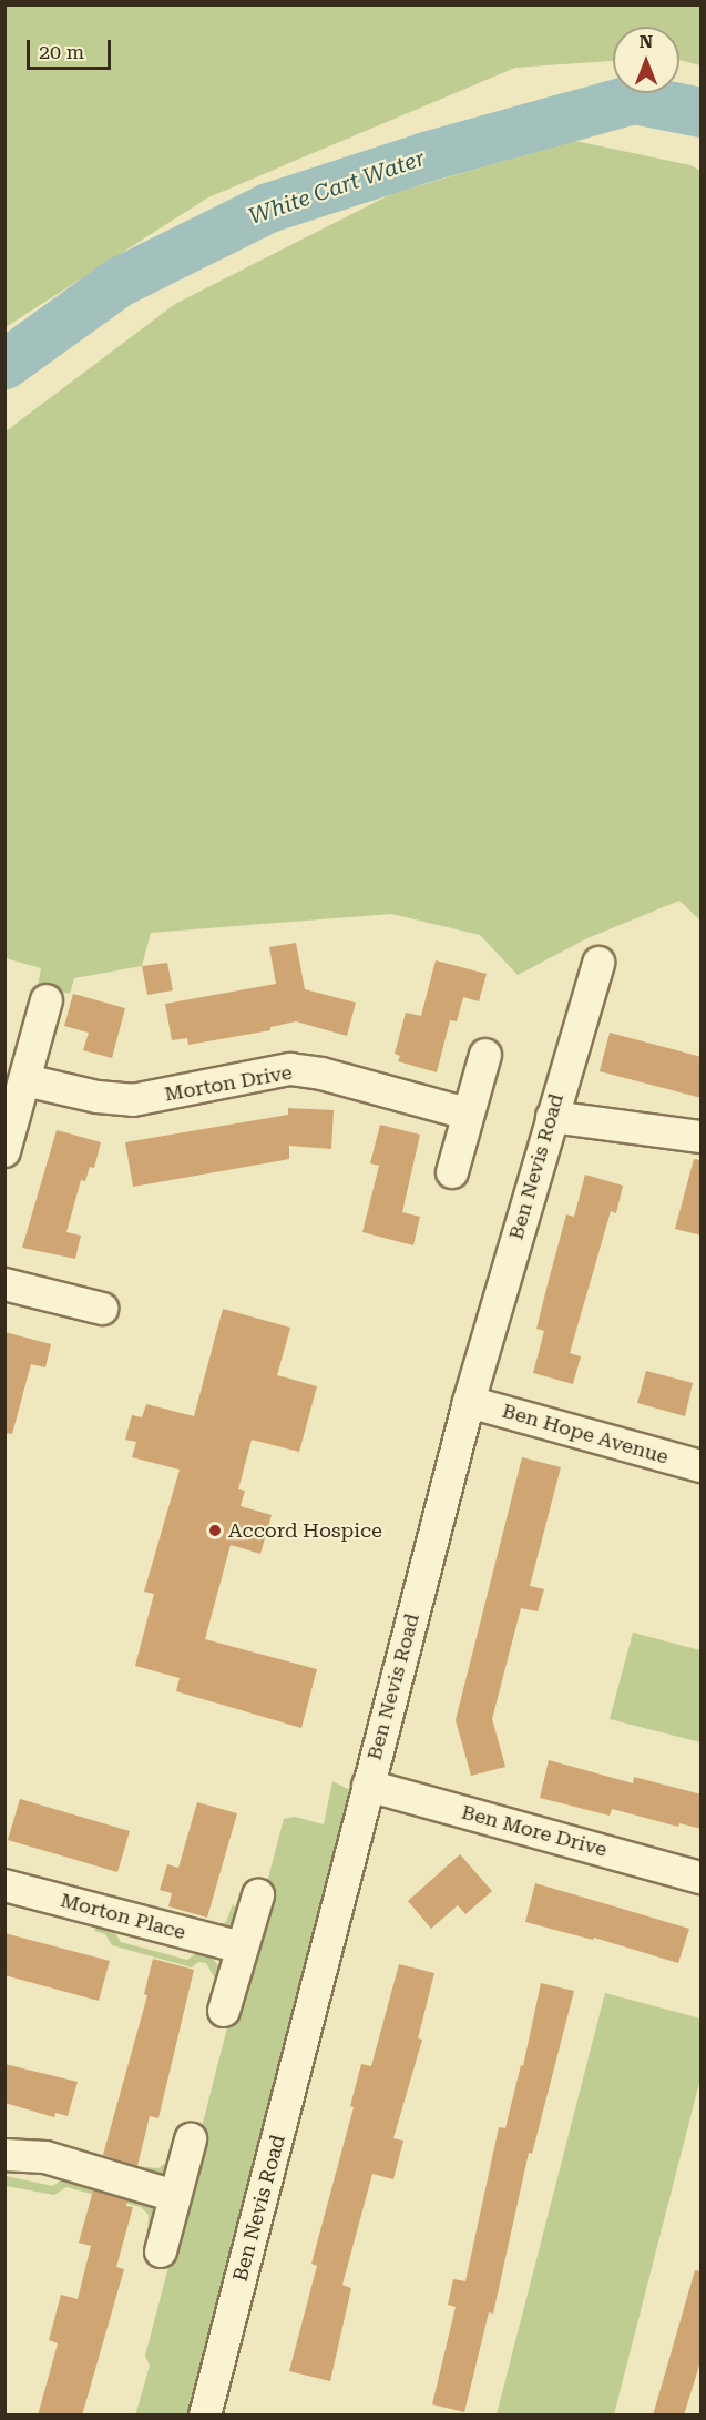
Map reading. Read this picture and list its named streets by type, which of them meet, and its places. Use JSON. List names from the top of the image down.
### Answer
{
  "streets": {
    "street": [
      "Morton Drive",
      "Ben Nevis Road",
      "Ben Hope Avenue",
      "Ben More Drive",
      "Morton Place"
    ]
  },
  "crossings": [
    ["Ben Nevis Road", "Ben Hope Avenue"],
    ["Ben Nevis Road", "Ben More Drive"]
  ],
  "water": ["White Cart Water"],
  "places": ["Accord Hospice"],
  "scale_bar": "20 m",
  "north": "top"
}
